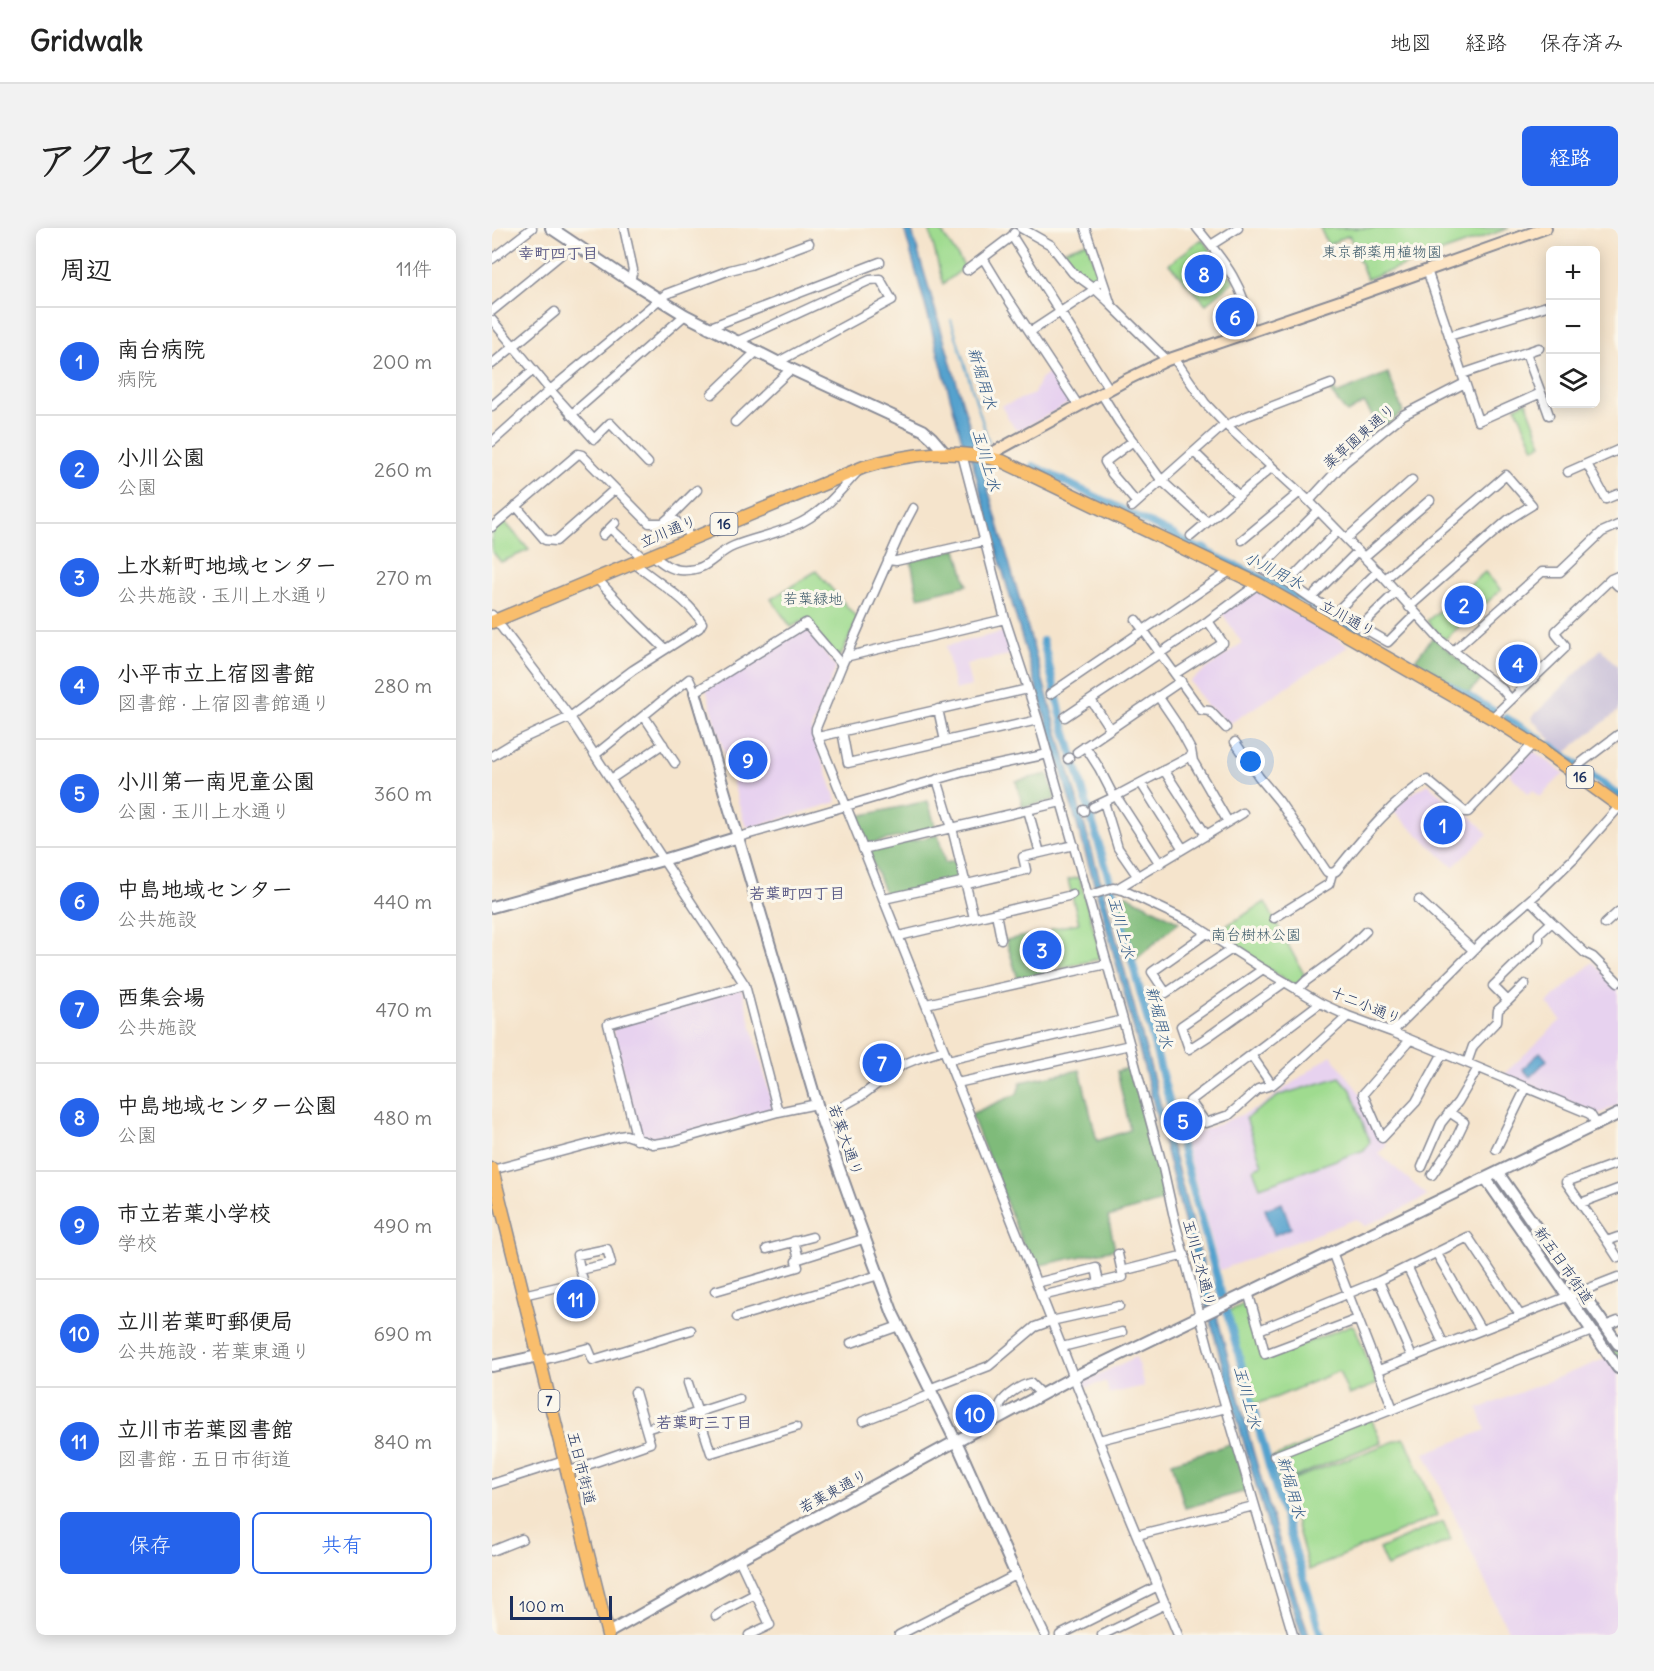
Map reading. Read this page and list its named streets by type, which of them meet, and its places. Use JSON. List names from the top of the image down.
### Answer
{
  "streets": {
    "main road": [
      "16",
      "立川通り",
      "7",
      "五日市街道"
    ],
    "street": [
      "薬草園東通り",
      "十二小通り",
      "若葉大通り",
      "玉川上水通り",
      "新五日市街道",
      "若葉東通り"
    ]
  },
  "crossings": [
    ["16", "立川通り"],
    ["16", "玉川上水通り"],
    ["立川通り", "玉川上水通り"],
    ["十二小通り", "若葉東通り"],
    ["若葉大通り", "若葉東通り"],
    ["玉川上水通り", "若葉東通り"],
    ["新五日市街道", "若葉東通り"],
    ["五日市街道", "若葉東通り"]
  ],
  "districts": ["幸町四丁目", "若葉町四丁目", "若葉町三丁目"],
  "water": ["新堀用水", "玉川上水", "小川用水"],
  "parks": ["東京都薬用植物園", "若葉緑地", "南台樹林公園"],
  "scale_bar": "100 m",
  "page": {
    "header": "Gridwalk",
    "nav": ["地図", "経路", "保存済み"],
    "title": "アクセス",
    "buttons": [
      "経路",
      ["保存", "共有"]
    ],
    "heading": ["周辺", "11件"],
    "map_buttons": ["+", "−"],
    "pins": [
      "8",
      "6",
      "2",
      "4",
      "9",
      "1",
      "3",
      "7",
      "5",
      "11",
      "10"
    ],
    "list": [
      {
        "mark": "1",
        "name": "南台病院",
        "note": "病院",
        "value": "200 m"
      },
      {
        "mark": "2",
        "name": "小川公園",
        "note": "公園",
        "value": "260 m"
      },
      {
        "mark": "3",
        "name": "上水新町地域センター",
        "note": "公共施設 · 玉川上水通り",
        "value": "270 m"
      },
      {
        "mark": "4",
        "name": "小平市立上宿図書館",
        "note": "図書館 · 上宿図書館通り",
        "value": "280 m"
      },
      {
        "mark": "5",
        "name": "小川第一南児童公園",
        "note": "公園 · 玉川上水通り",
        "value": "360 m"
      },
      {
        "mark": "6",
        "name": "中島地域センター",
        "note": "公共施設",
        "value": "440 m"
      },
      {
        "mark": "7",
        "name": "西集会場",
        "note": "公共施設",
        "value": "470 m"
      },
      {
        "mark": "8",
        "name": "中島地域センター公園",
        "note": "公園",
        "value": "480 m"
      },
      {
        "mark": "9",
        "name": "市立若葉小学校",
        "note": "学校",
        "value": "490 m"
      },
      {
        "mark": "10",
        "name": "立川若葉町郵便局",
        "note": "公共施設 · 若葉東通り",
        "value": "690 m"
      },
      {
        "mark": "11",
        "name": "立川市若葉図書館",
        "note": "図書館 · 五日市街道",
        "value": "840 m"
      }
    ],
    "scale": "100 m"
  }
}
